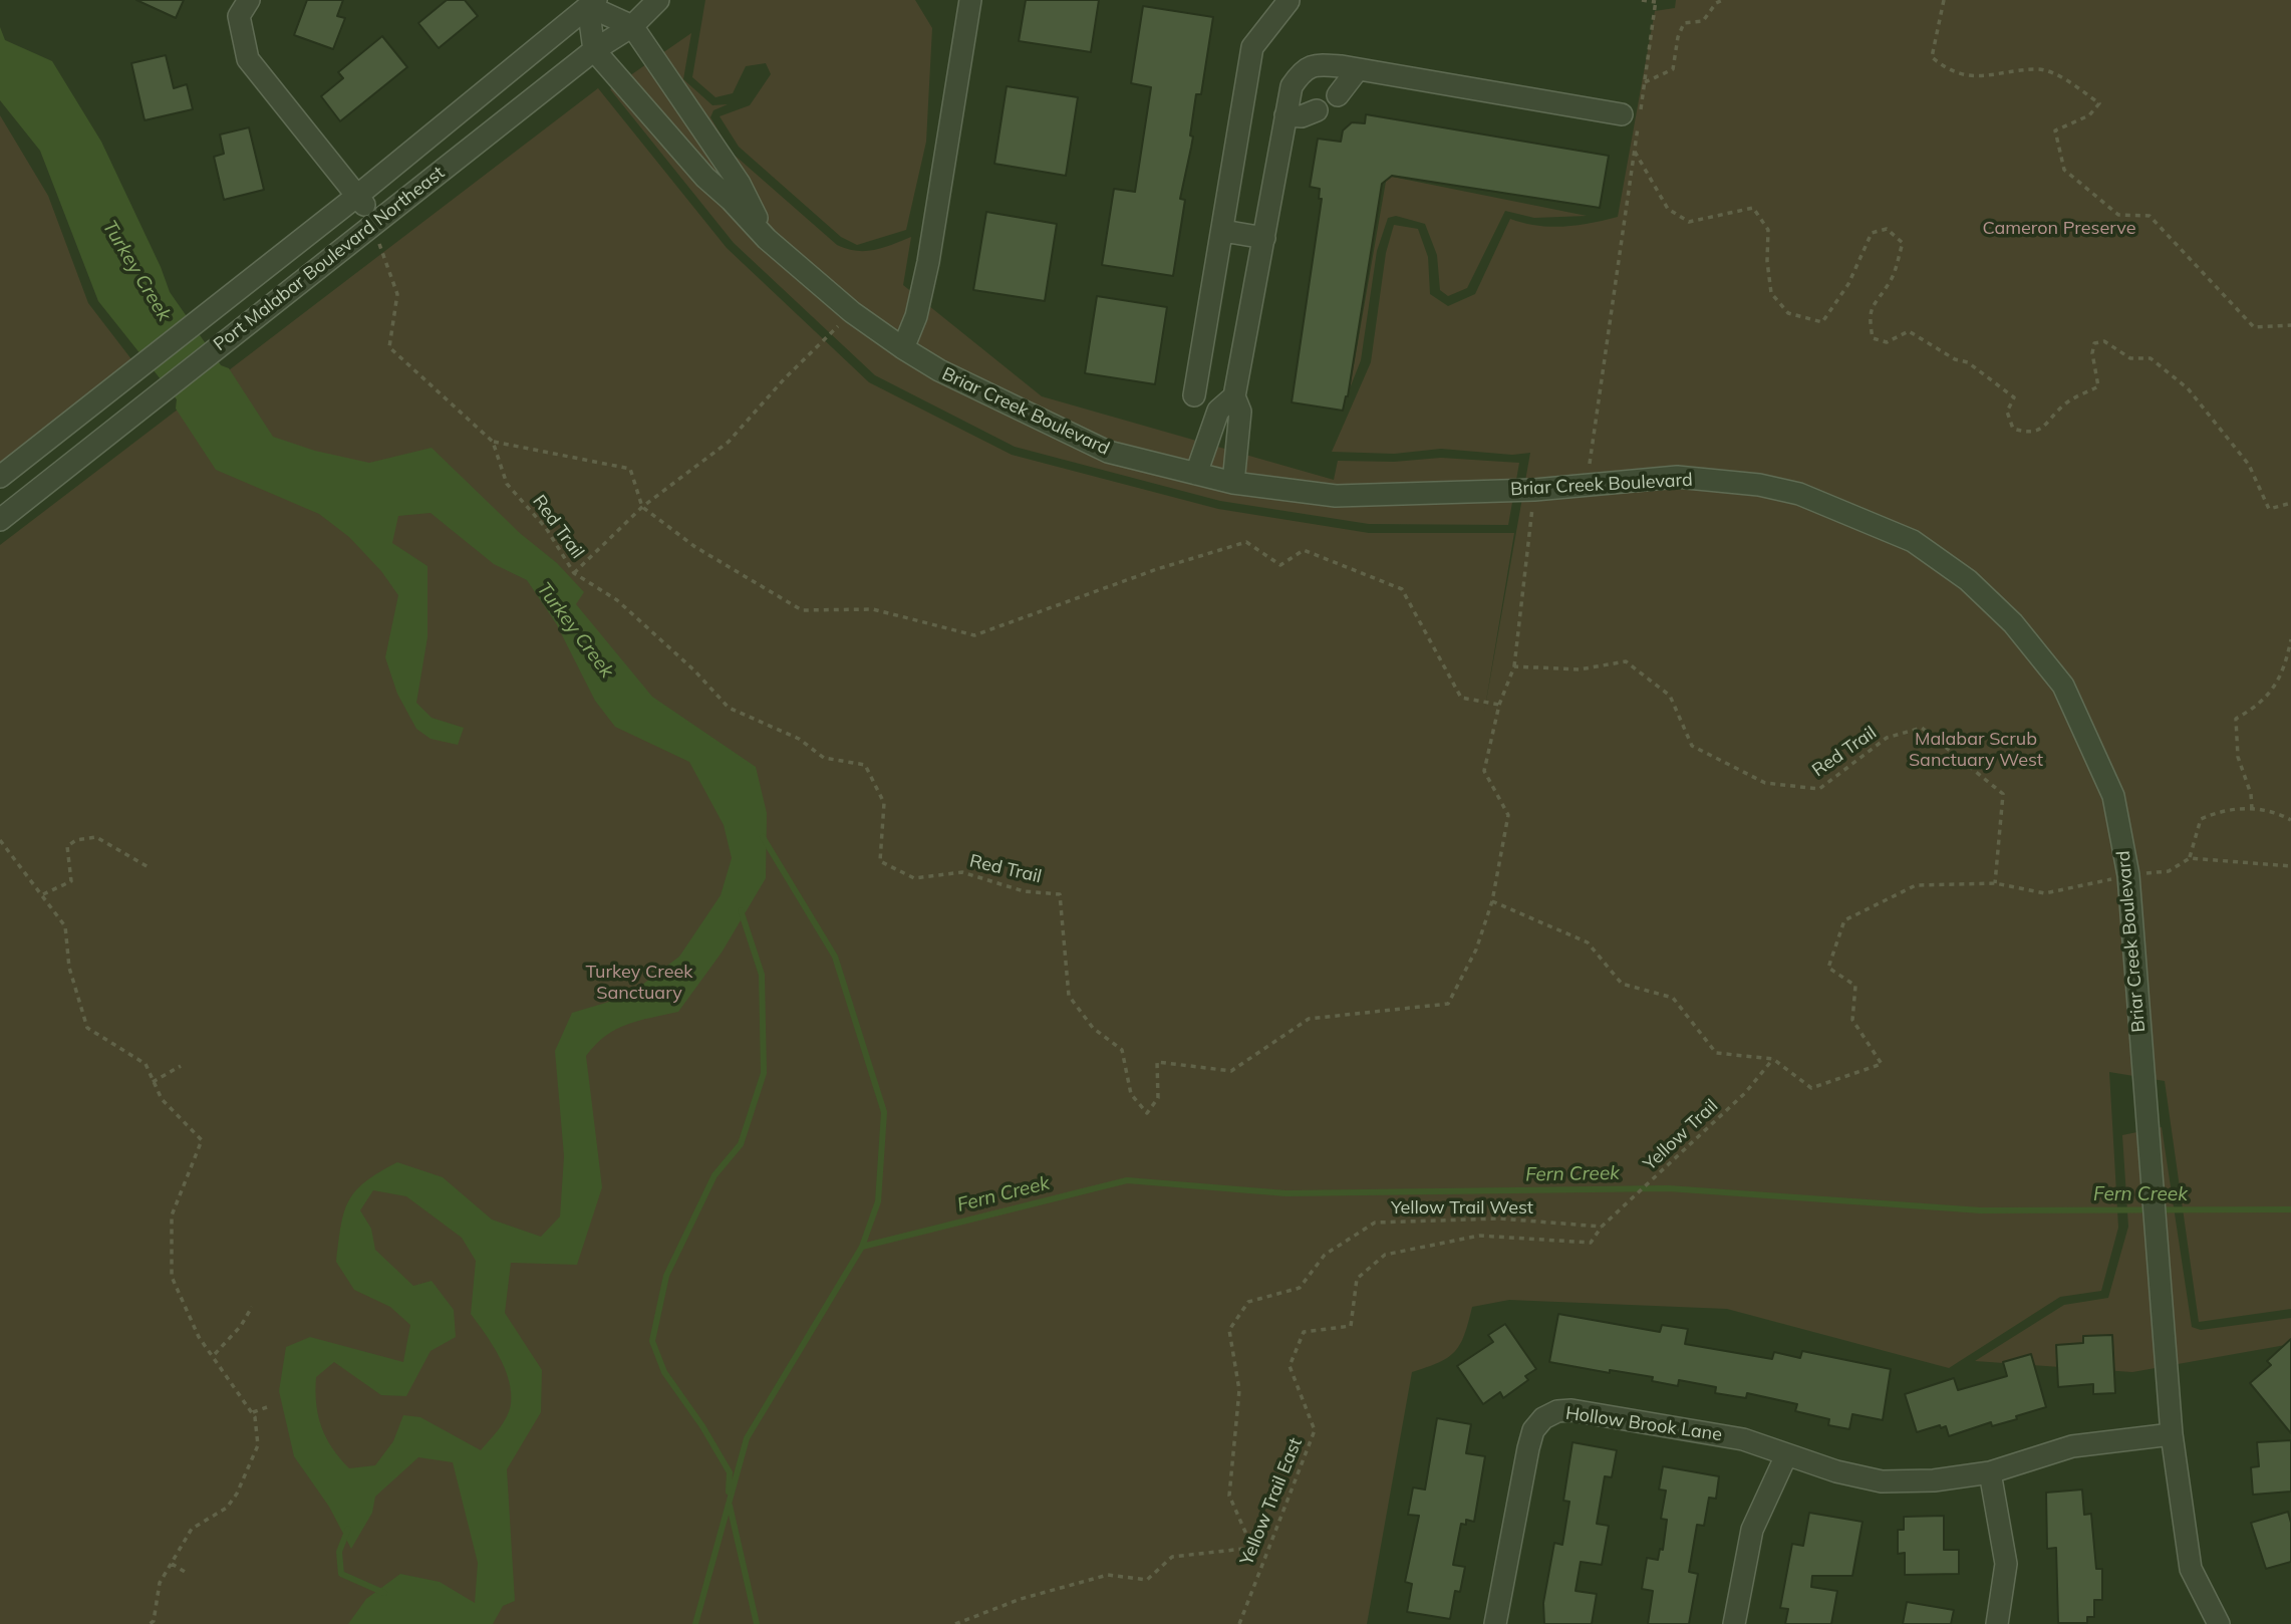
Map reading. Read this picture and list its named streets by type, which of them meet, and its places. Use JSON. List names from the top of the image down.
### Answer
{
  "streets": {
    "street": ["Port Malabar Boulevard Northeast", "Briar Creek Boulevard", "Hollow Brook Lane"],
    "path": [
      "Red Trail",
      "Yellow Trail",
      "Yellow Trail West",
      "Yellow Trail East"
    ]
  },
  "crossings": [
    ["Port Malabar Boulevard Northeast", "Briar Creek Boulevard"],
    ["Port Malabar Boulevard Northeast", "Red Trail"],
    ["Briar Creek Boulevard", "Hollow Brook Lane"],
    ["Yellow Trail", "Yellow Trail West"],
    ["Yellow Trail", "Yellow Trail East"],
    ["Yellow Trail West", "Yellow Trail East"]
  ],
  "water": ["Turkey Creek", "Fern Creek"],
  "parks": ["Cameron Preserve", "Malabar Scrub Sanctuary West", "Turkey Creek Sanctuary"]
}
